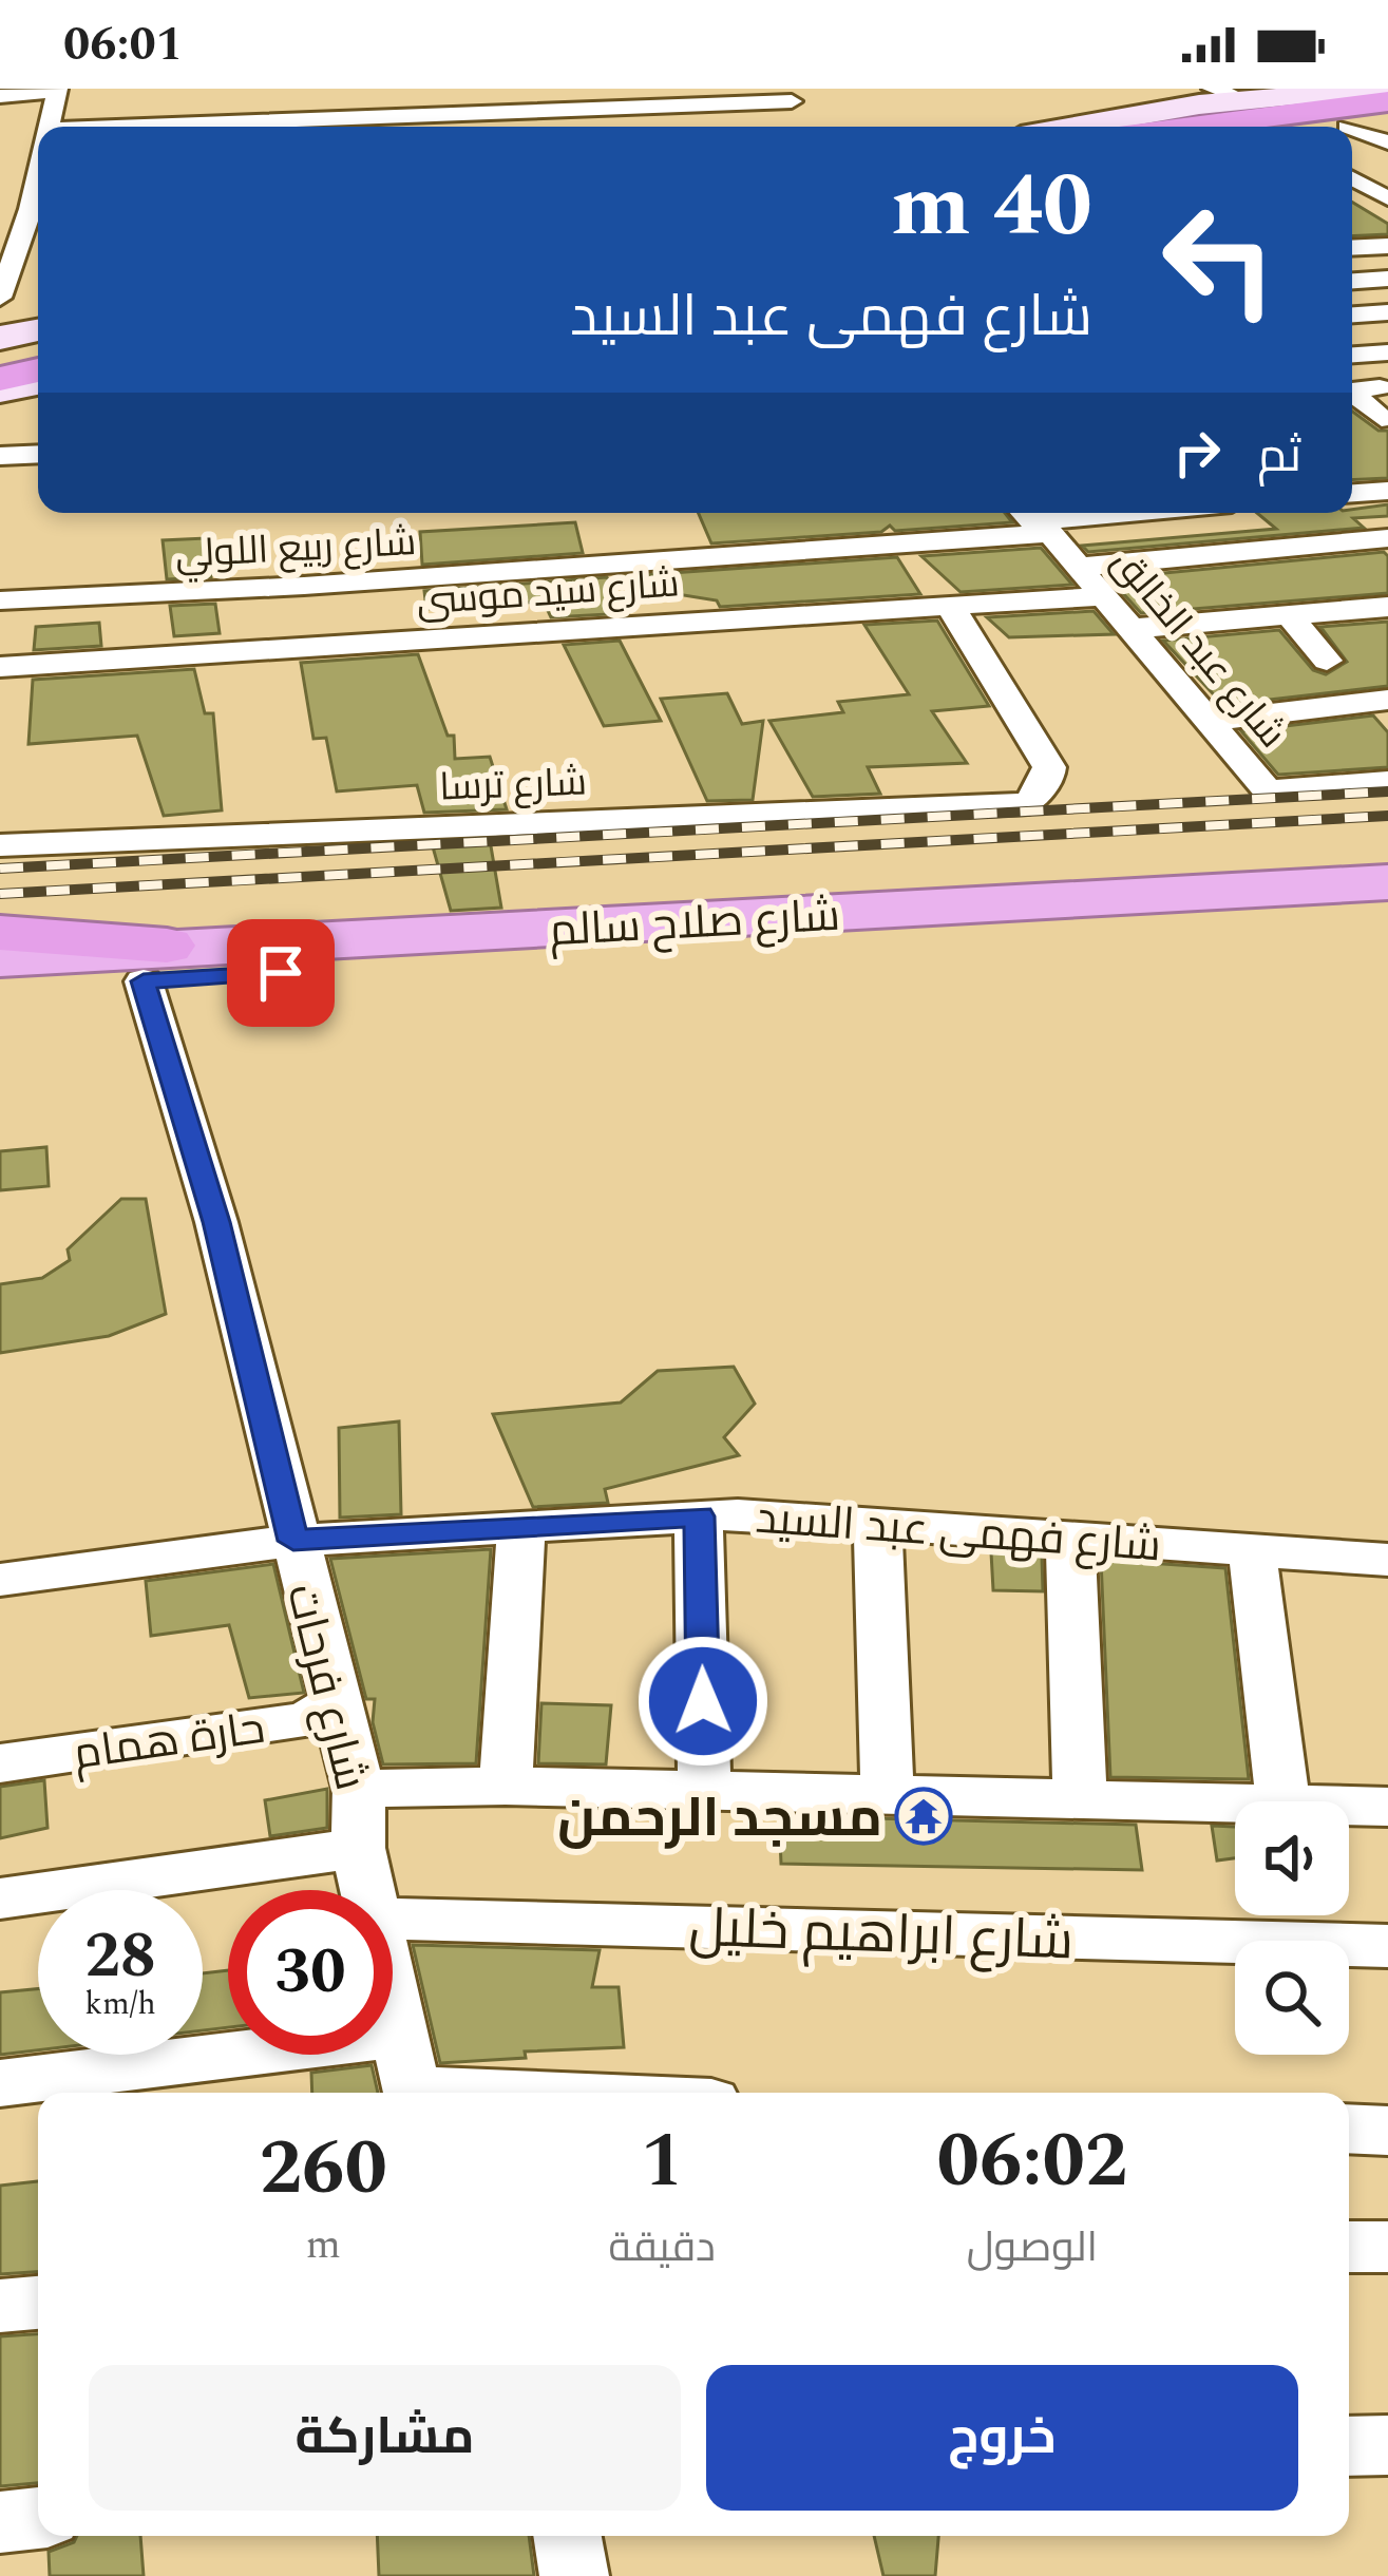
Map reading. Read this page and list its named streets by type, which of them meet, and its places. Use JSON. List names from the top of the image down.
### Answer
{
  "streets": {
    "highway": ["شارع صلاح سالم"],
    "street": [
      "شارع ربيع اللولي",
      "شارع سيد موسى",
      "شارع عبد الخالق",
      "شارع ترسا",
      "شارع فهمى عبد السيد",
      "شارع فرحات",
      "حارة همام",
      "شارع ابراهيم خليل"
    ]
  },
  "crossings": [
    ["شارع ربيع اللولي", "شارع عبد الخالق"],
    ["شارع سيد موسى", "شارع عبد الخالق"],
    ["شارع سيد موسى", "شارع ترسا"],
    ["شارع صلاح سالم", "شارع فرحات"],
    ["شارع فهمى عبد السيد", "شارع فرحات"],
    ["شارع فرحات", "حارة همام"]
  ],
  "places": {
    "temple": ["مسجد الرحمن"]
  },
  "page": {
    "status": "06:01",
    "turn": ["40 m", "شارع فهمى عبد السيد"],
    "then": "ثم",
    "speed": "28 km/h",
    "limit": "30",
    "eta": [
      "06:02",
      "الوصول",
      "1",
      "دقيقة",
      "260",
      "m"
    ],
    "buttons": ["خروج", "مشاركة"]
  }
}
